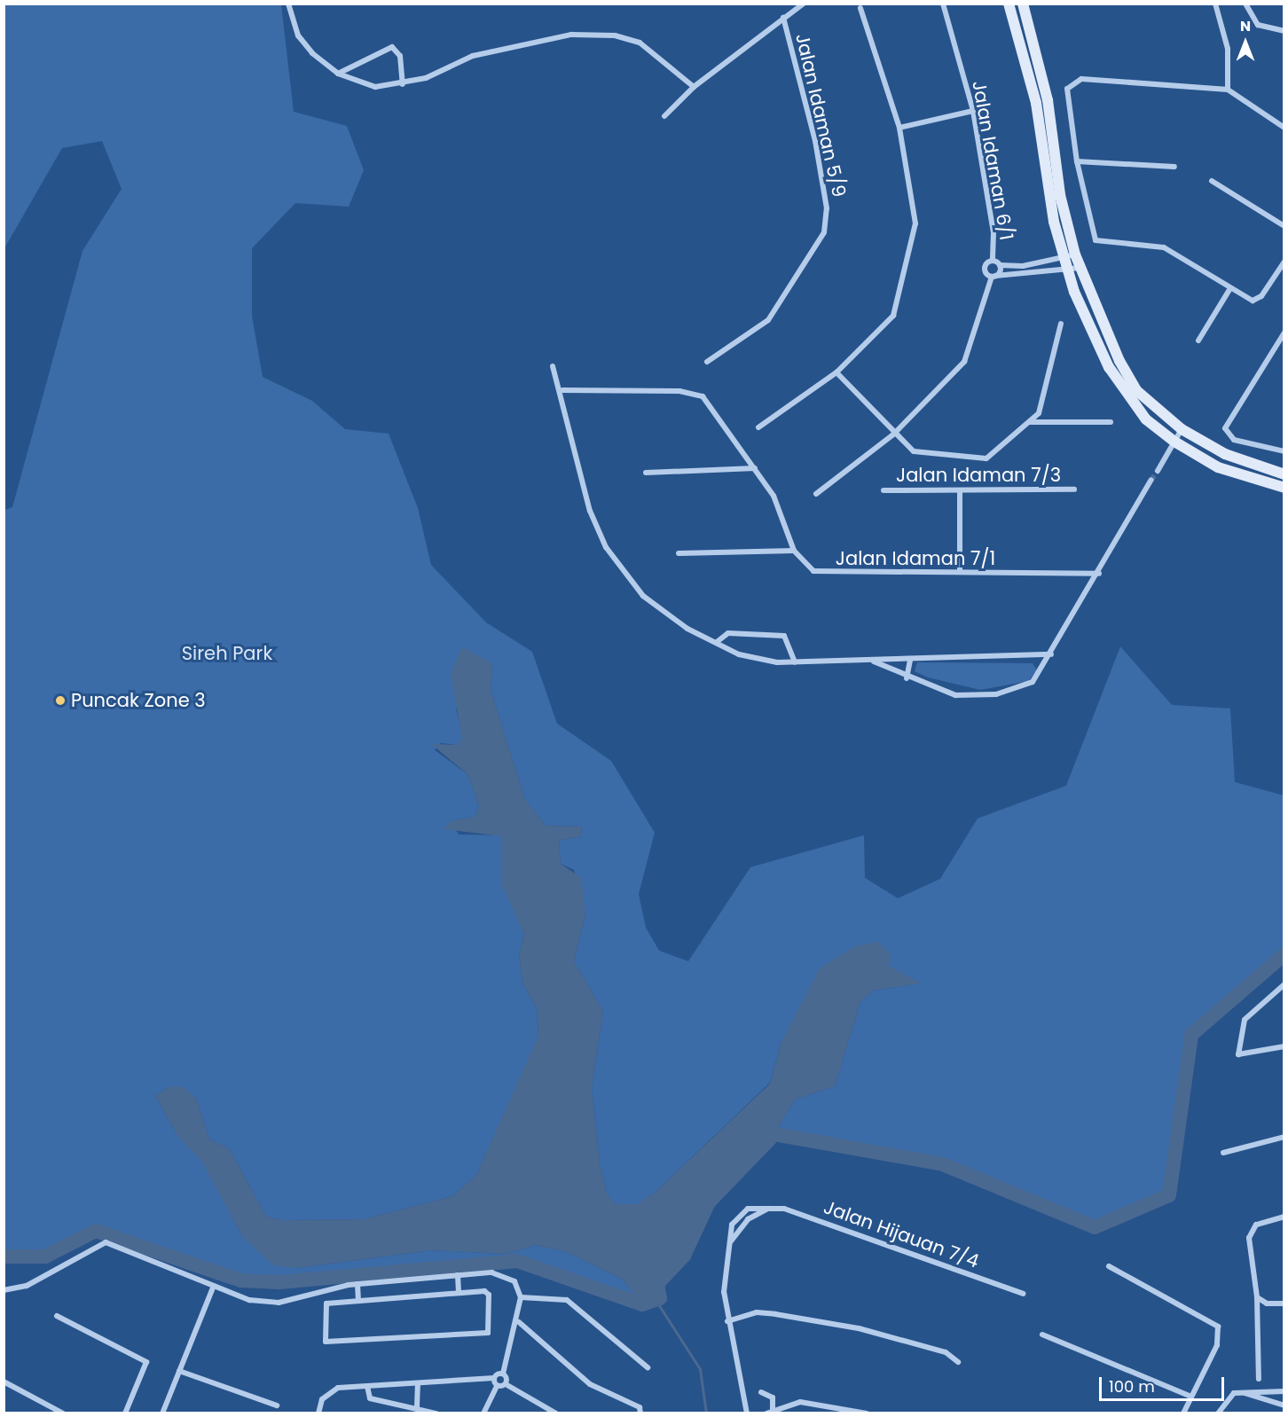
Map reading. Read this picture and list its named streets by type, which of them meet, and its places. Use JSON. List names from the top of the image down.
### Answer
{
  "streets": {
    "street": [
      "Jalan Idaman 5/9",
      "Jalan Idaman 6/1",
      "Jalan Idaman 7/3",
      "Jalan Idaman 7/1",
      "Jalan Hijauan 7/4"
    ]
  },
  "parks": ["Sireh Park"],
  "places": ["Puncak Zone 3"],
  "scale_bar": "100 m",
  "north": "top"
}
